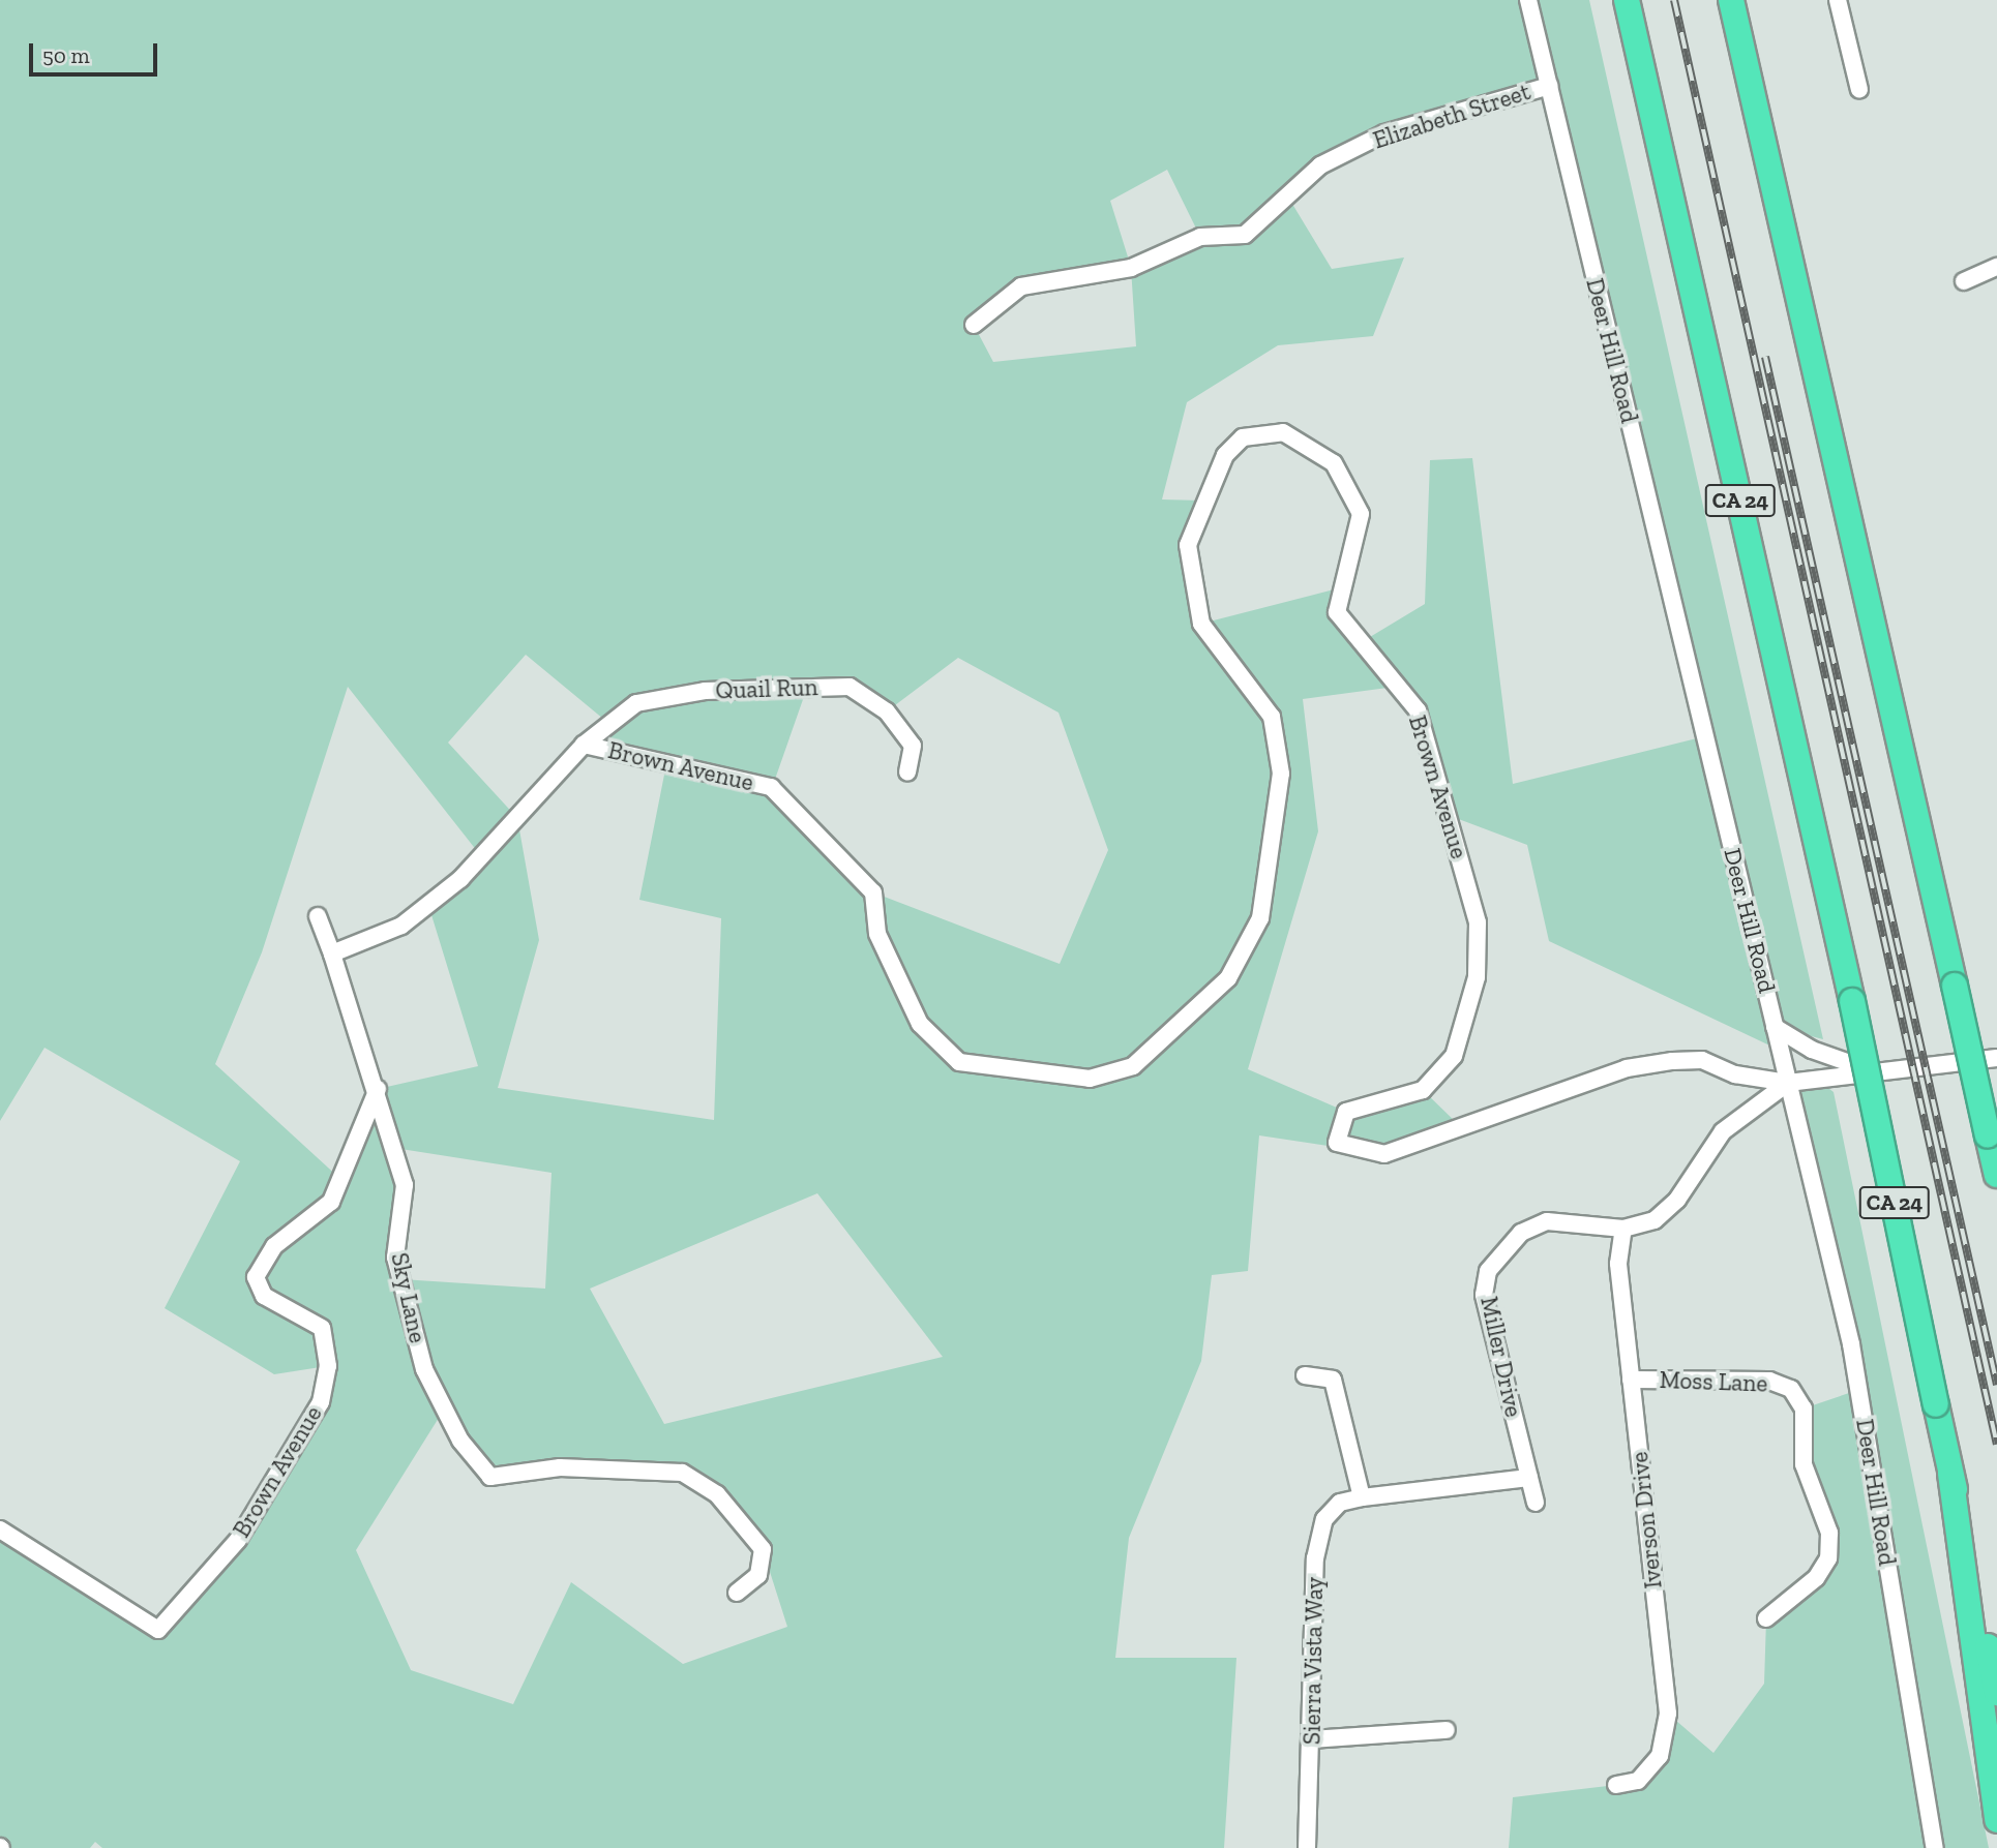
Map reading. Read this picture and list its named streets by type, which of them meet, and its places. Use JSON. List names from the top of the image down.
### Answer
{
  "streets": {
    "highway": ["CA 24"],
    "street": [
      "Elizabeth Street",
      "Deer Hill Road",
      "Quail Run",
      "Brown Avenue",
      "Sky Lane",
      "Miller Drive",
      "Moss Lane",
      "Iverson Drive",
      "Sierra Vista Way"
    ]
  },
  "crossings": [
    ["Elizabeth Street", "Deer Hill Road"],
    ["Deer Hill Road", "Brown Avenue"],
    ["Deer Hill Road", "Miller Drive"],
    ["Quail Run", "Brown Avenue"],
    ["Brown Avenue", "Sky Lane"],
    ["Brown Avenue", "Miller Drive"],
    ["Miller Drive", "Iverson Drive"],
    ["Moss Lane", "Iverson Drive"]
  ],
  "scale_bar": "50 m"
}
